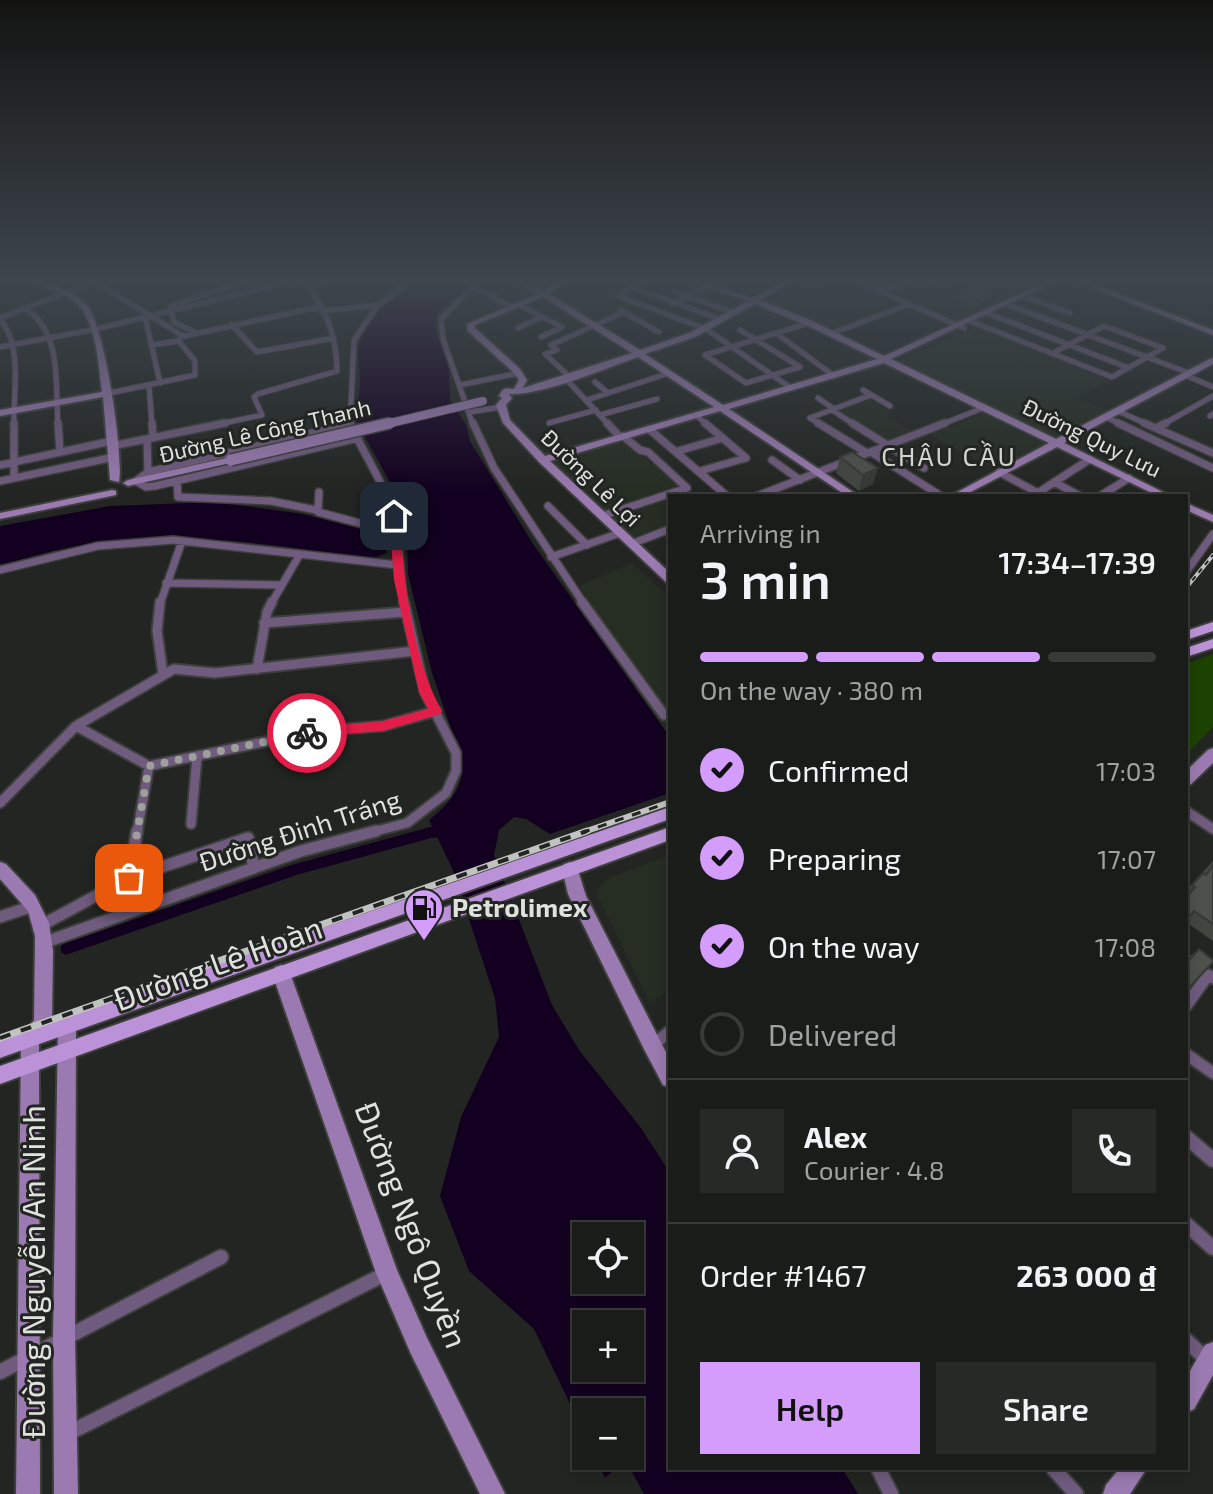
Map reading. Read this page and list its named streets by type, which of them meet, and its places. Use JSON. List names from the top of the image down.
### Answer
{
  "streets": {
    "main road": ["Đường Lê Hoàn"],
    "street": [
      "Đường Lê Công Thanh",
      "Đường Quy Lưu",
      "Đường Lê Lợi",
      "Đường Đinh Tráng",
      "Đường Ngô Quyền",
      "Đường Nguyễn An Ninh"
    ]
  },
  "crossings": [
    ["Đường Lê Công Thanh", "Đường Lê Lợi"],
    ["Đường Đinh Tráng", "Đường Nguyễn An Ninh"],
    ["Đường Lê Hoàn", "Đường Ngô Quyền"],
    ["Đường Lê Hoàn", "Đường Nguyễn An Ninh"]
  ],
  "districts": ["CHÂU CẦU"],
  "places": {
    "fuel station": ["Petrolimex"]
  },
  "page": {
    "heading": ["3 min", "Arriving in", "17:34–17:39"],
    "panel": [
      "Alex",
      "Courier · 4.8",
      "Order #1467",
      "263 000 ₫"
    ],
    "bar": "On the way · 380 m",
    "list": [
      ["Confirmed", "17:03"],
      ["Preparing", "17:07"],
      ["On the way", "17:08"],
      "Delivered"
    ],
    "map_buttons": ["+", "−"],
    "buttons": ["Help", "Share"]
  }
}
